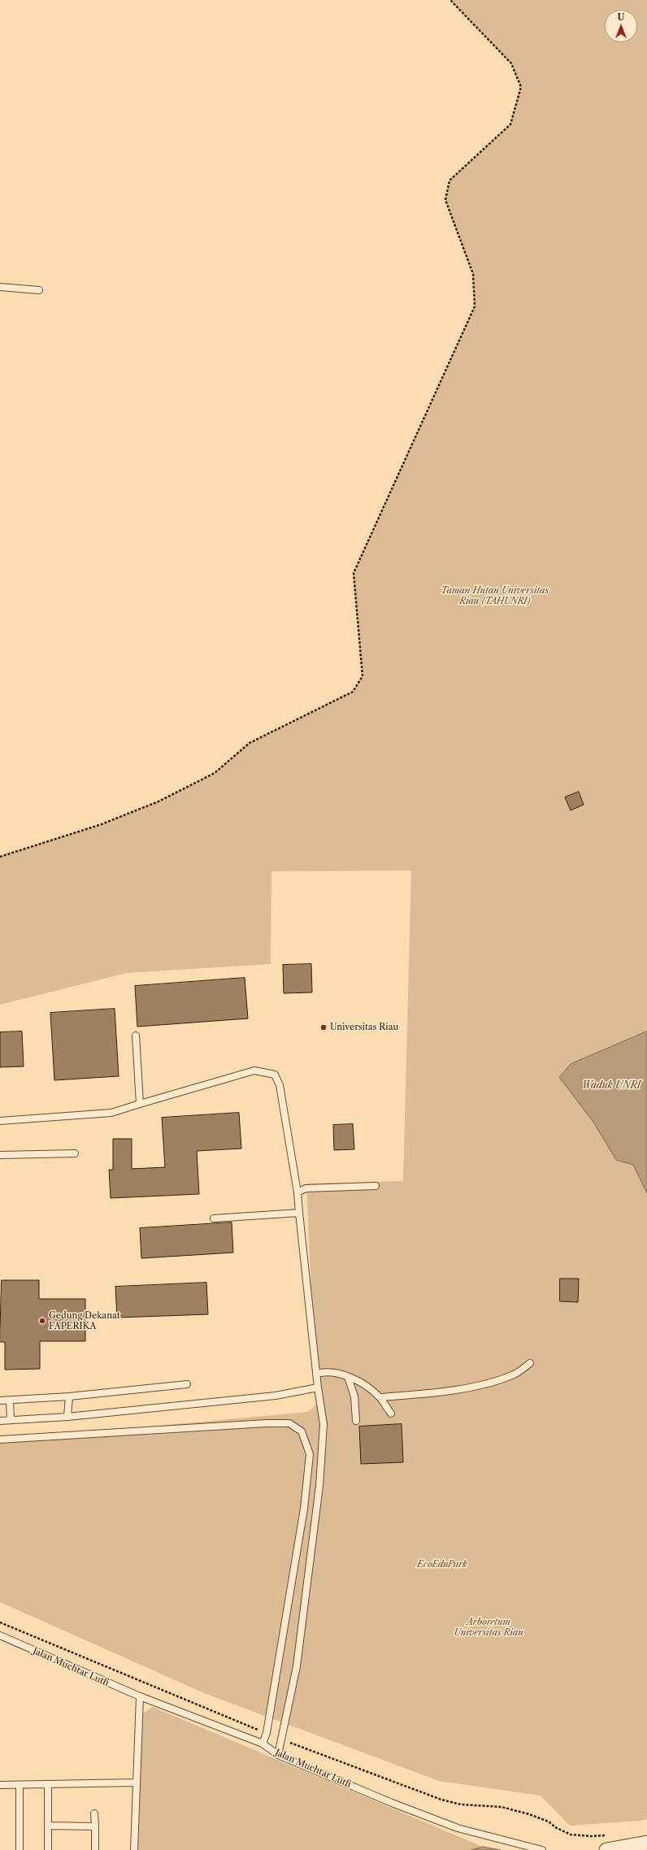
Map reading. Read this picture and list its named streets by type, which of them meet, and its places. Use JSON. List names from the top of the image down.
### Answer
{
  "streets": {
    "lane": ["Jalan Muchtar Lutfi"]
  },
  "water": ["Waduk UNRI"],
  "parks": ["Taman Hutan Universitas Riau (TAHUNRI)", "EcoEduPark", "Arboretum Universitas Riau"],
  "places": ["Universitas Riau", "Gedung Dekanat FAPERIKA"],
  "north": "top"
}
